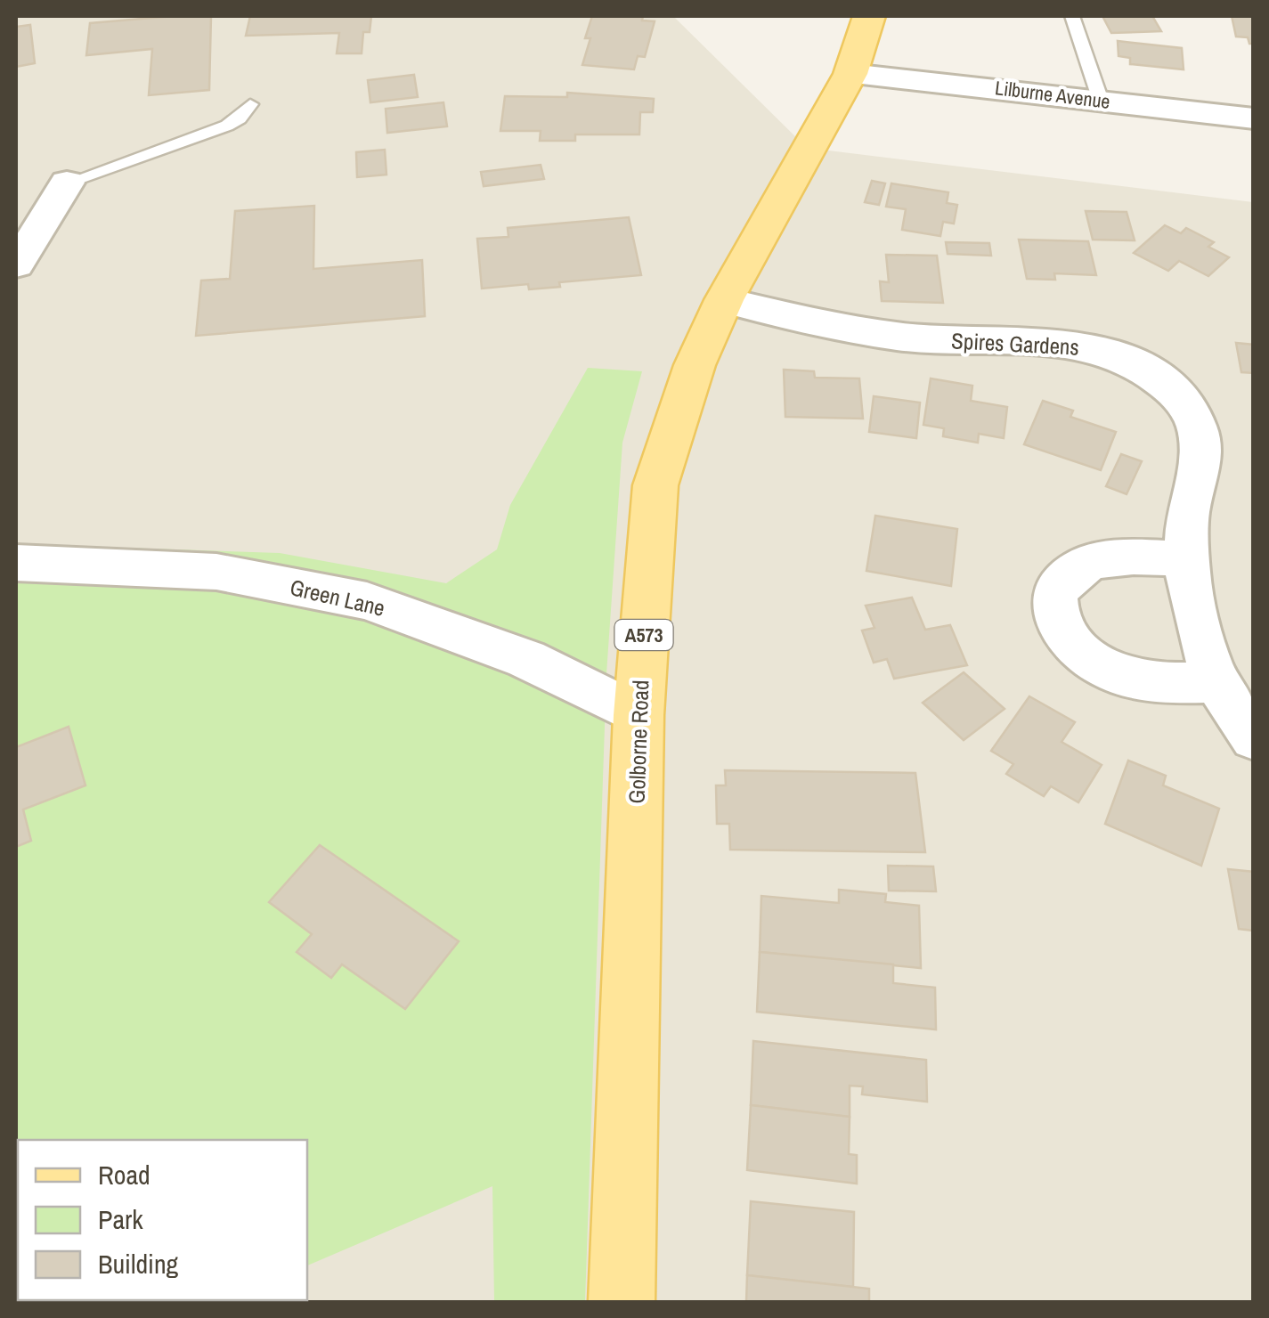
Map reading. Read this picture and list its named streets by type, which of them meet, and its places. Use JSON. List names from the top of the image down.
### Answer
{
  "streets": {
    "main road": ["A573", "Golborne Road"],
    "street": ["Lilburne Avenue", "Spires Gardens", "Green Lane"]
  },
  "crossings": [
    ["Lilburne Avenue", "Golborne Road"],
    ["Spires Gardens", "Golborne Road"],
    ["Green Lane", "Golborne Road"]
  ],
  "legend": ["Road", "Park", "Building"]
}
